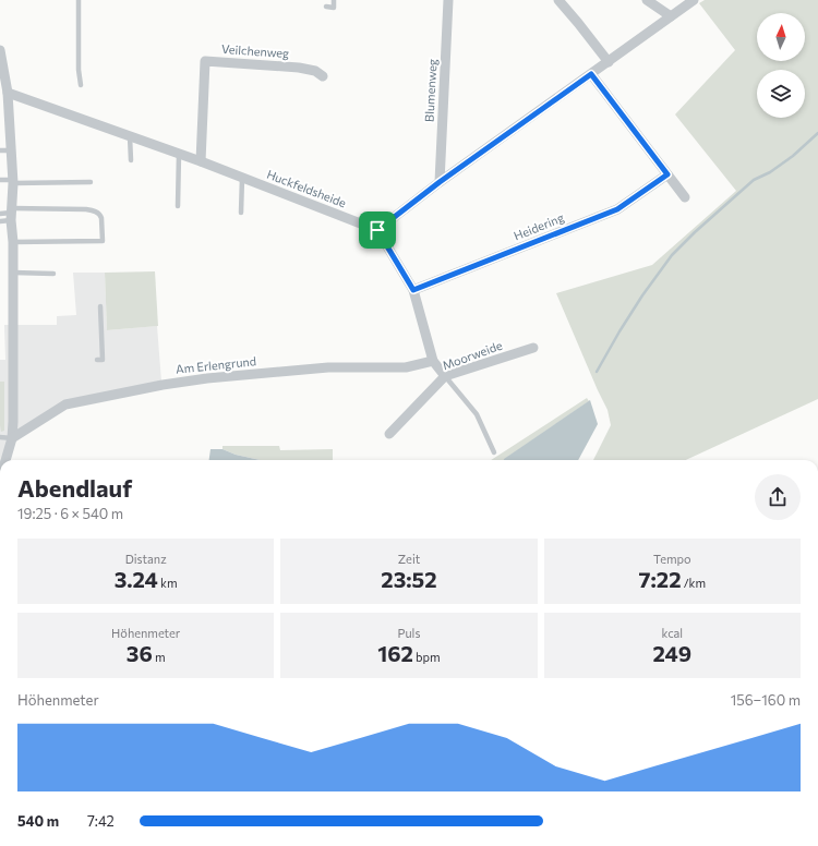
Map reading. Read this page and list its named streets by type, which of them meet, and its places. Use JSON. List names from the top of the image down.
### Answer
{
  "streets": {
    "street": [
      "Veilchenweg",
      "Blumenweg",
      "Huckfeldsheide",
      "Heidering",
      "Moorweide",
      "Am Erlengrund"
    ]
  },
  "crossings": [
    ["Veilchenweg", "Huckfeldsheide"]
  ],
  "north": "top",
  "page": {
    "heading": ["Abendlauf", "19:25 · 6 × 540 m"],
    "stats": [
      ["Distanz", "3.24 km"],
      ["Zeit", "23:52"],
      ["Tempo", "7:22 /km"],
      ["Höhenmeter", "36 m"],
      ["Puls", "162 bpm"],
      ["kcal", "249"]
    ],
    "chart": ["Höhenmeter", "156–160 m"],
    "list": [
      {
        "name": "540 m",
        "note": "7:42"
      }
    ]
  }
}
